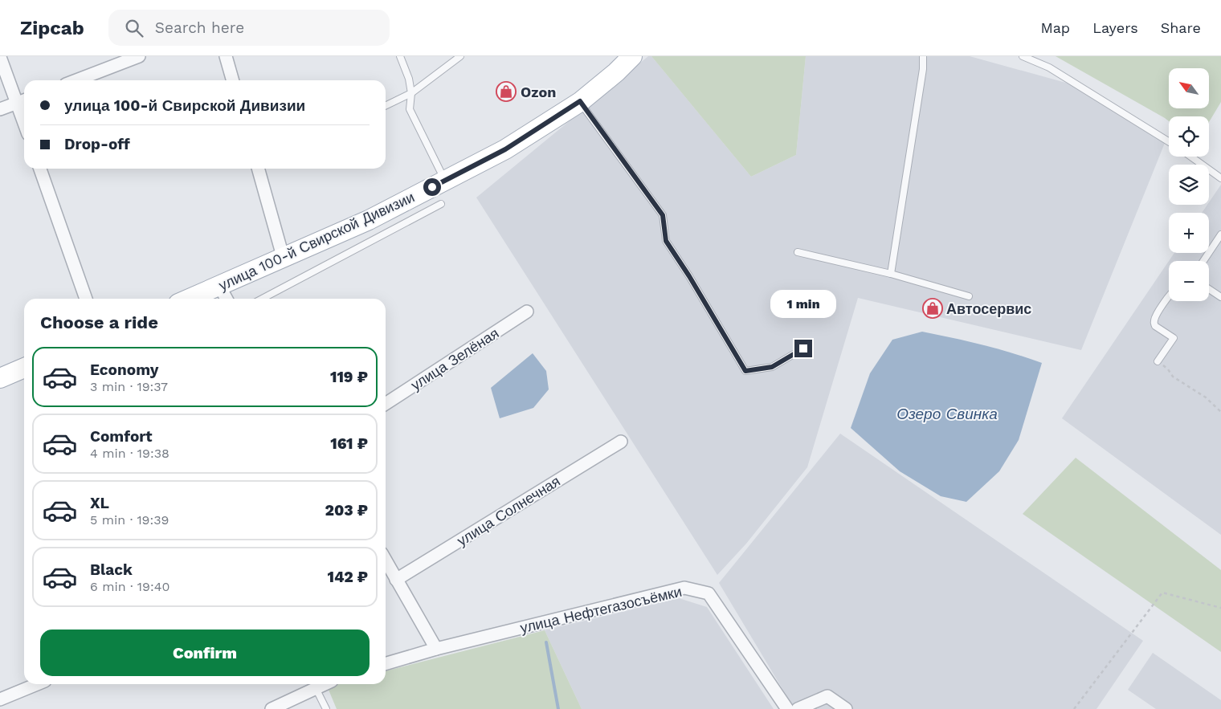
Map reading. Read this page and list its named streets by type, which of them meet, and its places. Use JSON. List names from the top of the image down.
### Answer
{
  "streets": {
    "main road": ["улица 100-й Свирской Дивизии"],
    "street": ["улица Зелёная", "улица Солнечная", "улица Нефтегазосъёмки"]
  },
  "water": ["Озеро Свинка"],
  "places": {
    "shop": ["Ozon", "Автосервис"]
  },
  "north": "top left",
  "page": {
    "header": "Zipcab",
    "search": "Search here",
    "nav": ["Map", "Layers", "Share"],
    "map_buttons": ["+", "−"],
    "banner": ["улица 100-й Свирской Дивизии", "Drop-off"],
    "bubble": "1 min",
    "heading": "Choose a ride",
    "list": [
      {
        "name": "Economy",
        "note": "3 min · 19:37",
        "value": "119 ₽"
      },
      {
        "name": "Comfort",
        "note": "4 min · 19:38",
        "value": "161 ₽"
      },
      {
        "name": "XL",
        "note": "5 min · 19:39",
        "value": "203 ₽"
      },
      {
        "name": "Black",
        "note": "6 min · 19:40",
        "value": "142 ₽"
      }
    ],
    "buttons": "Confirm"
  }
}
